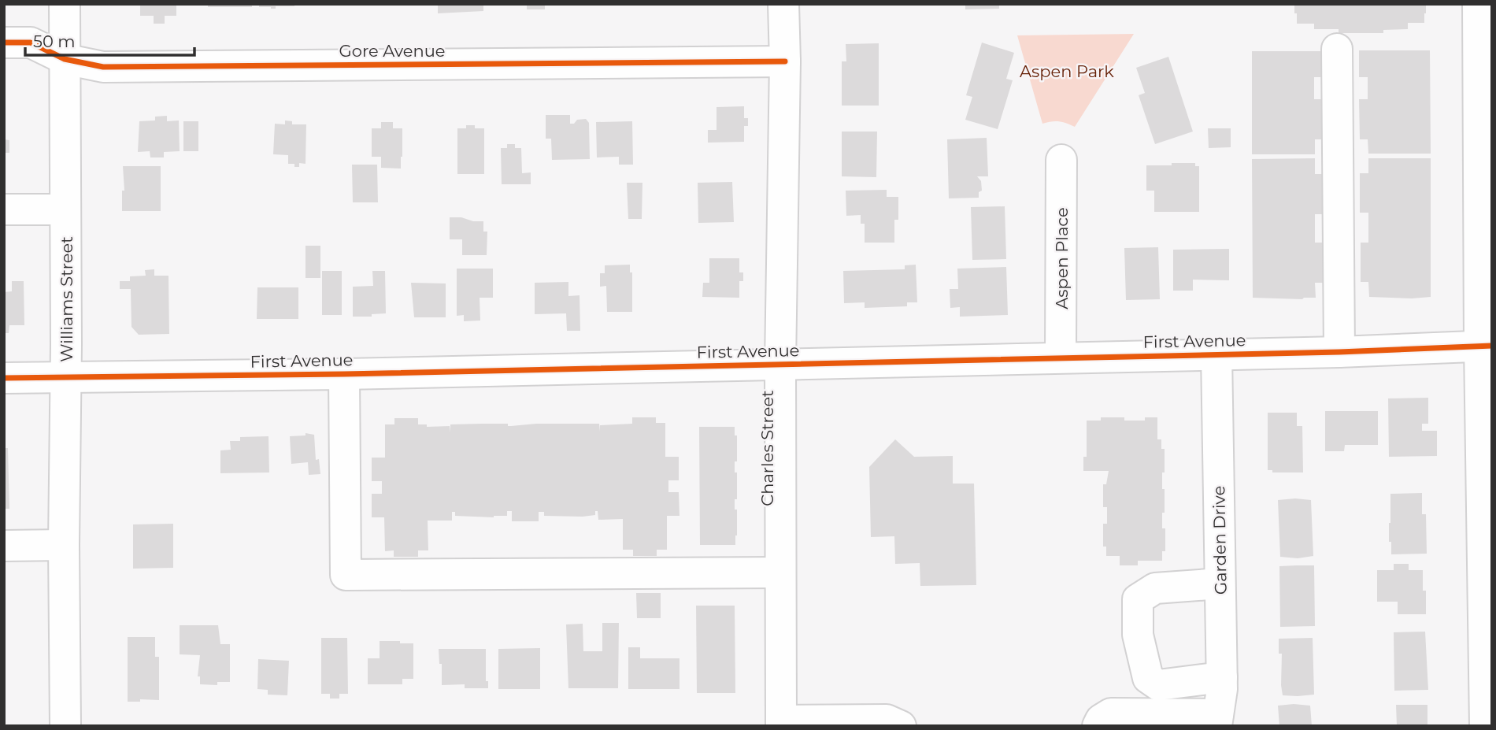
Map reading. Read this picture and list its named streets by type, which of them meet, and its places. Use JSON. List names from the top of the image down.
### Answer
{
  "streets": {
    "street": [
      "Gore Avenue",
      "Aspen Place",
      "Williams Street",
      "First Avenue",
      "Charles Street",
      "Garden Drive"
    ]
  },
  "crossings": [
    ["Gore Avenue", "Williams Street"],
    ["Gore Avenue", "Charles Street"],
    ["Aspen Place", "First Avenue"],
    ["Williams Street", "First Avenue"],
    ["First Avenue", "Charles Street"],
    ["First Avenue", "Garden Drive"]
  ],
  "parks": ["Aspen Park"],
  "scale_bar": "50 m"
}
